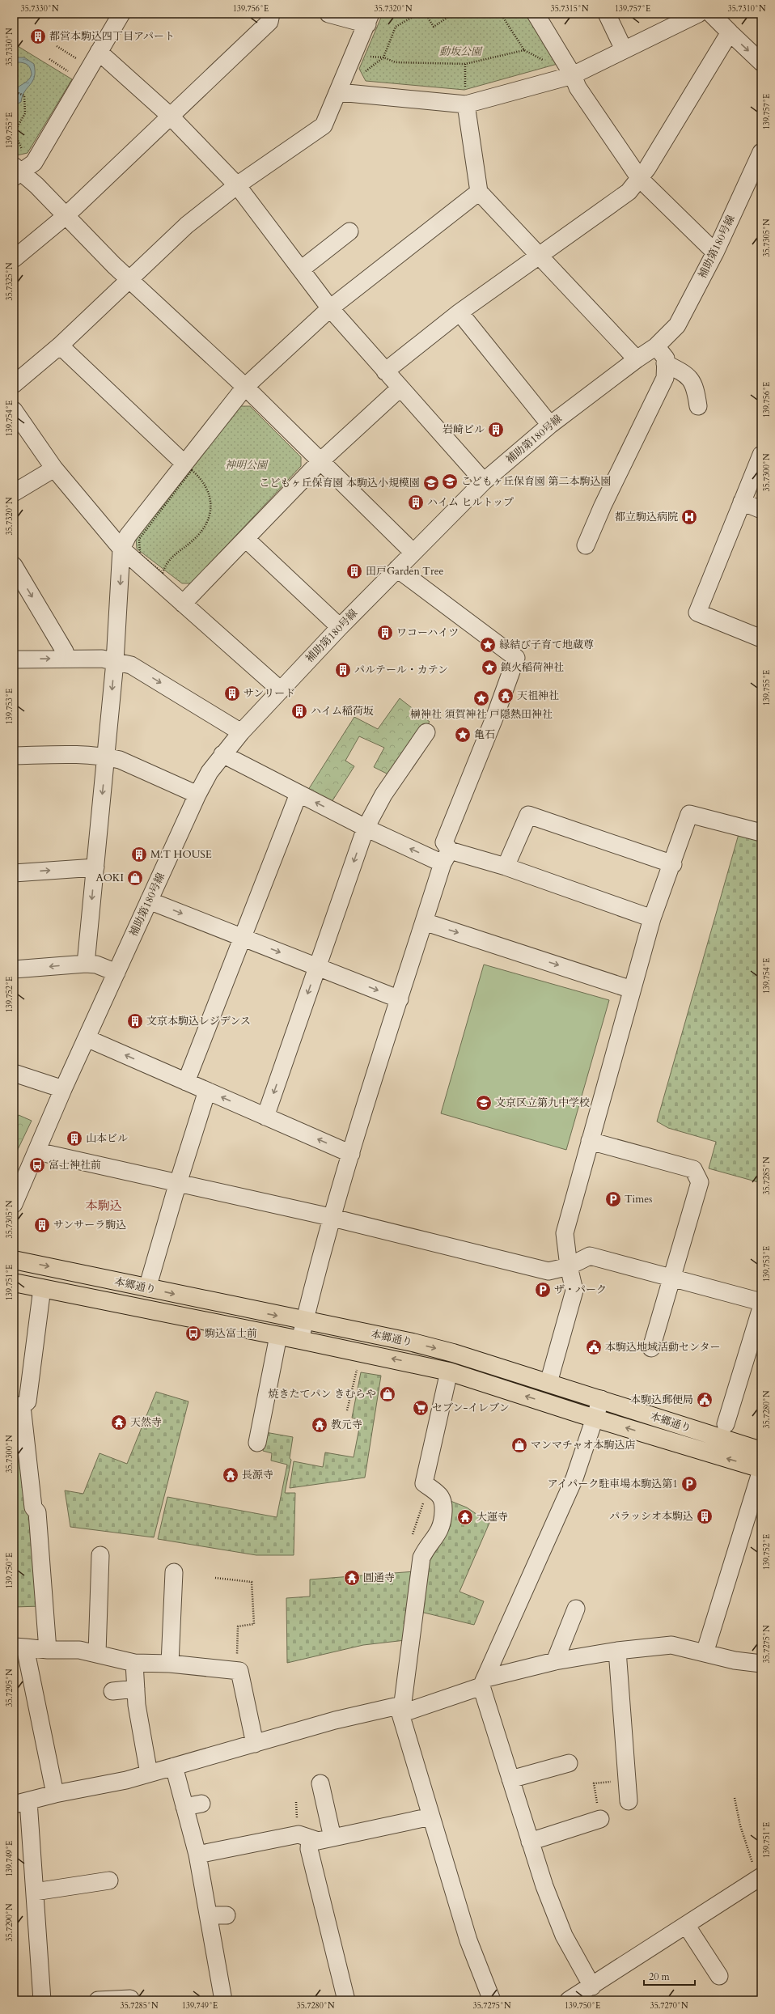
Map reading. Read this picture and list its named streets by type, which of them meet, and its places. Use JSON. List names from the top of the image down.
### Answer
{
  "streets": {
    "main road": ["本郷通り"],
    "street": ["補助第180号線"]
  },
  "districts": ["本駒込"],
  "parks": ["動坂公園", "神明公園"],
  "places": {
    "building": [
      "都営本駒込四丁目アパート",
      "岩崎ビル",
      "ハイム ヒルトップ",
      "田戸Garden Tree",
      "ワコーハイツ",
      "パルテール・カテン",
      "サンリード",
      "ハイム稲荷坂",
      "M.T HOUSE",
      "文京本駒込レジデンス",
      "山本ビル",
      "サンサーラ駒込",
      "パラッシオ本駒込"
    ],
    "school or university": ["こどもヶ丘保育園 第二本駒込園", "こどもヶ丘保育園 本駒込小規模園", "文京区立第九中学校"],
    "hospital": ["都立駒込病院"],
    "place": [
      "縁結び子育て地蔵尊",
      "鎮火稲荷神社",
      "榊神社 須賀神社 戸隠熱田神社",
      "亀石"
    ],
    "temple": [
      "天祖神社",
      "天然寺",
      "教元寺",
      "長源寺",
      "大運寺",
      "圓通寺"
    ],
    "shop": ["AOKI", "焼きたてパン きむらや", "マンマチャオ本駒込店"],
    "bus stop": ["富士神社前", "駒込富士前"],
    "parking": ["Times", "ザ・パーク", "アイパーク駐車場本駒込第1"],
    "public building": ["本駒込地域活動センター", "本駒込郵便局"],
    "supermarket": ["セブン-イレブン"]
  },
  "scale_bar": "20 m",
  "coordinates": [
    "35.7330°N",
    "139.756°E",
    "35.7320°N",
    "35.7315°N",
    "139.757°E",
    "35.7310°N",
    "139.755°E",
    "35.7305°N",
    "35.7325°N",
    "139.754°E",
    "35.7300°N",
    "139.753°E",
    "139.752°E",
    "35.7285°N",
    "139.751°E",
    "35.7280°N",
    "139.750°E",
    "35.7275°N",
    "35.7295°N",
    "139.749°E",
    "35.7290°N",
    "35.7270°N"
  ]
}
